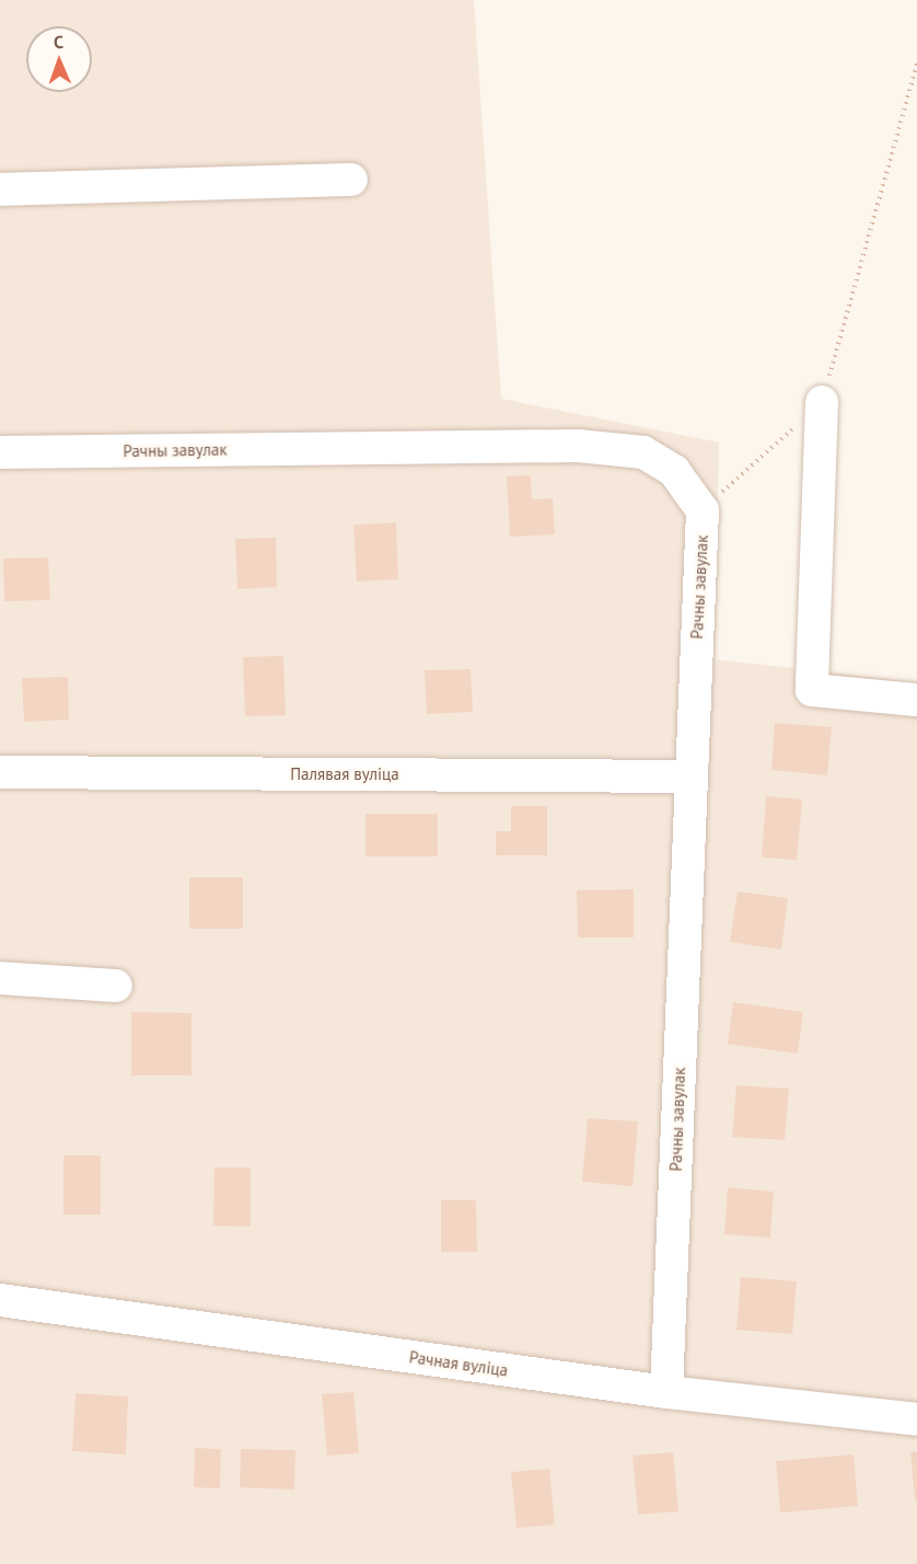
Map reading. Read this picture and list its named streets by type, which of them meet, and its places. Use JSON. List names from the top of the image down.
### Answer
{
  "streets": {
    "street": ["Рачны завулак", "Палявая вуліца", "Рачная вуліца"]
  },
  "crossings": [
    ["Рачны завулак", "Палявая вуліца"],
    ["Рачны завулак", "Рачная вуліца"]
  ],
  "north": "top"
}
